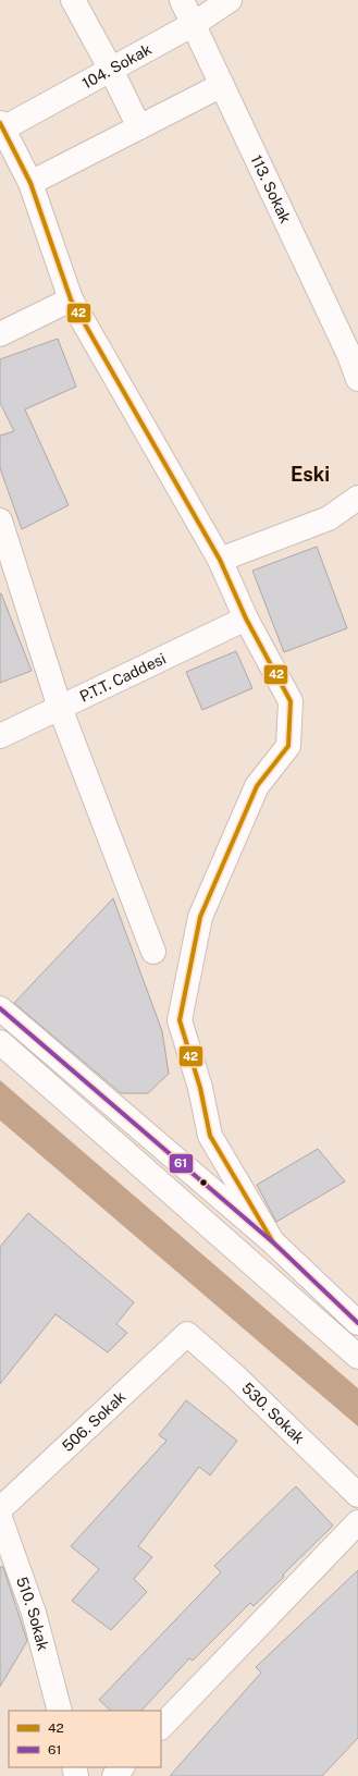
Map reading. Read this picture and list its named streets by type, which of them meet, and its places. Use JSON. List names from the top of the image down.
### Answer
{
  "streets": {
    "street": [
      "104. Sokak",
      "113. Sokak",
      "P.T.T. Caddesi",
      "530. Sokak",
      "506. Sokak",
      "510. Sokak"
    ]
  },
  "crossings": [
    ["104. Sokak", "113. Sokak"],
    ["530. Sokak", "506. Sokak"]
  ],
  "districts": ["Eski"],
  "lines": ["transit line 42", "transit line 61"],
  "legend": ["42", "61"]
}
